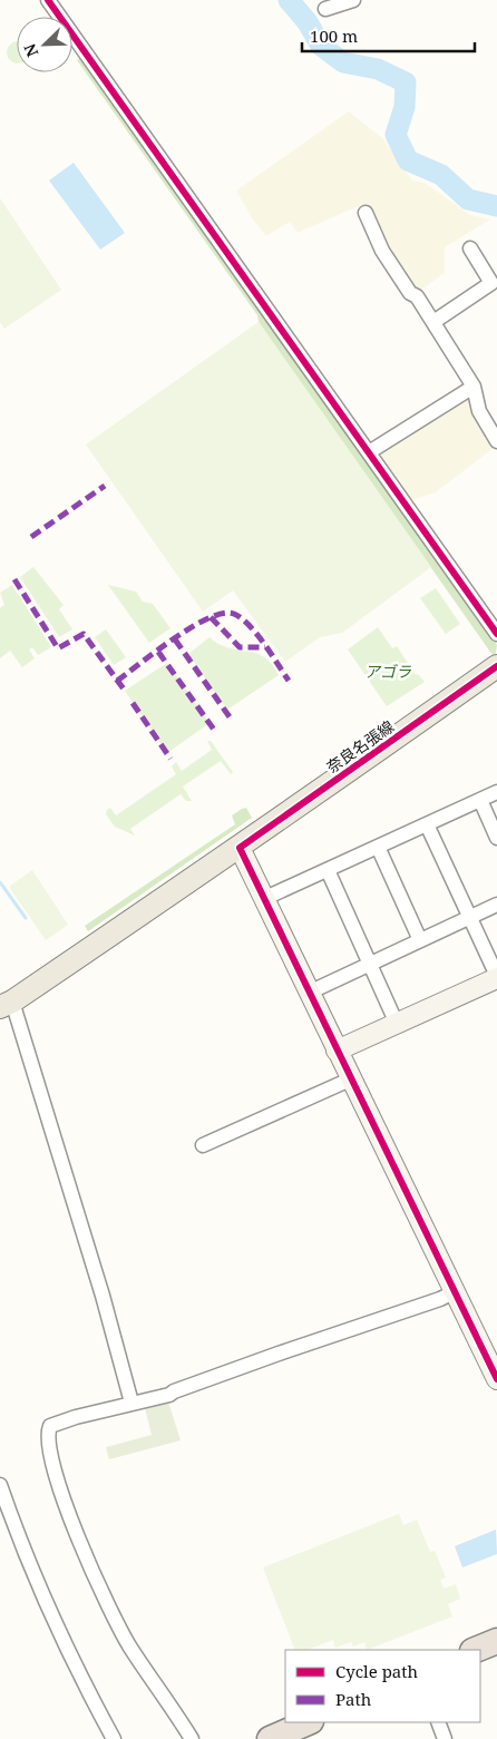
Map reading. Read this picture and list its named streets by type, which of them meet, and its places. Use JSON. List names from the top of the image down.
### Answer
{
  "streets": {
    "main road": ["奈良名張線"]
  },
  "parks": ["アゴラ"],
  "legend": ["Cycle path", "Path"],
  "scale_bar": "100 m",
  "north": "bottom left"
}
